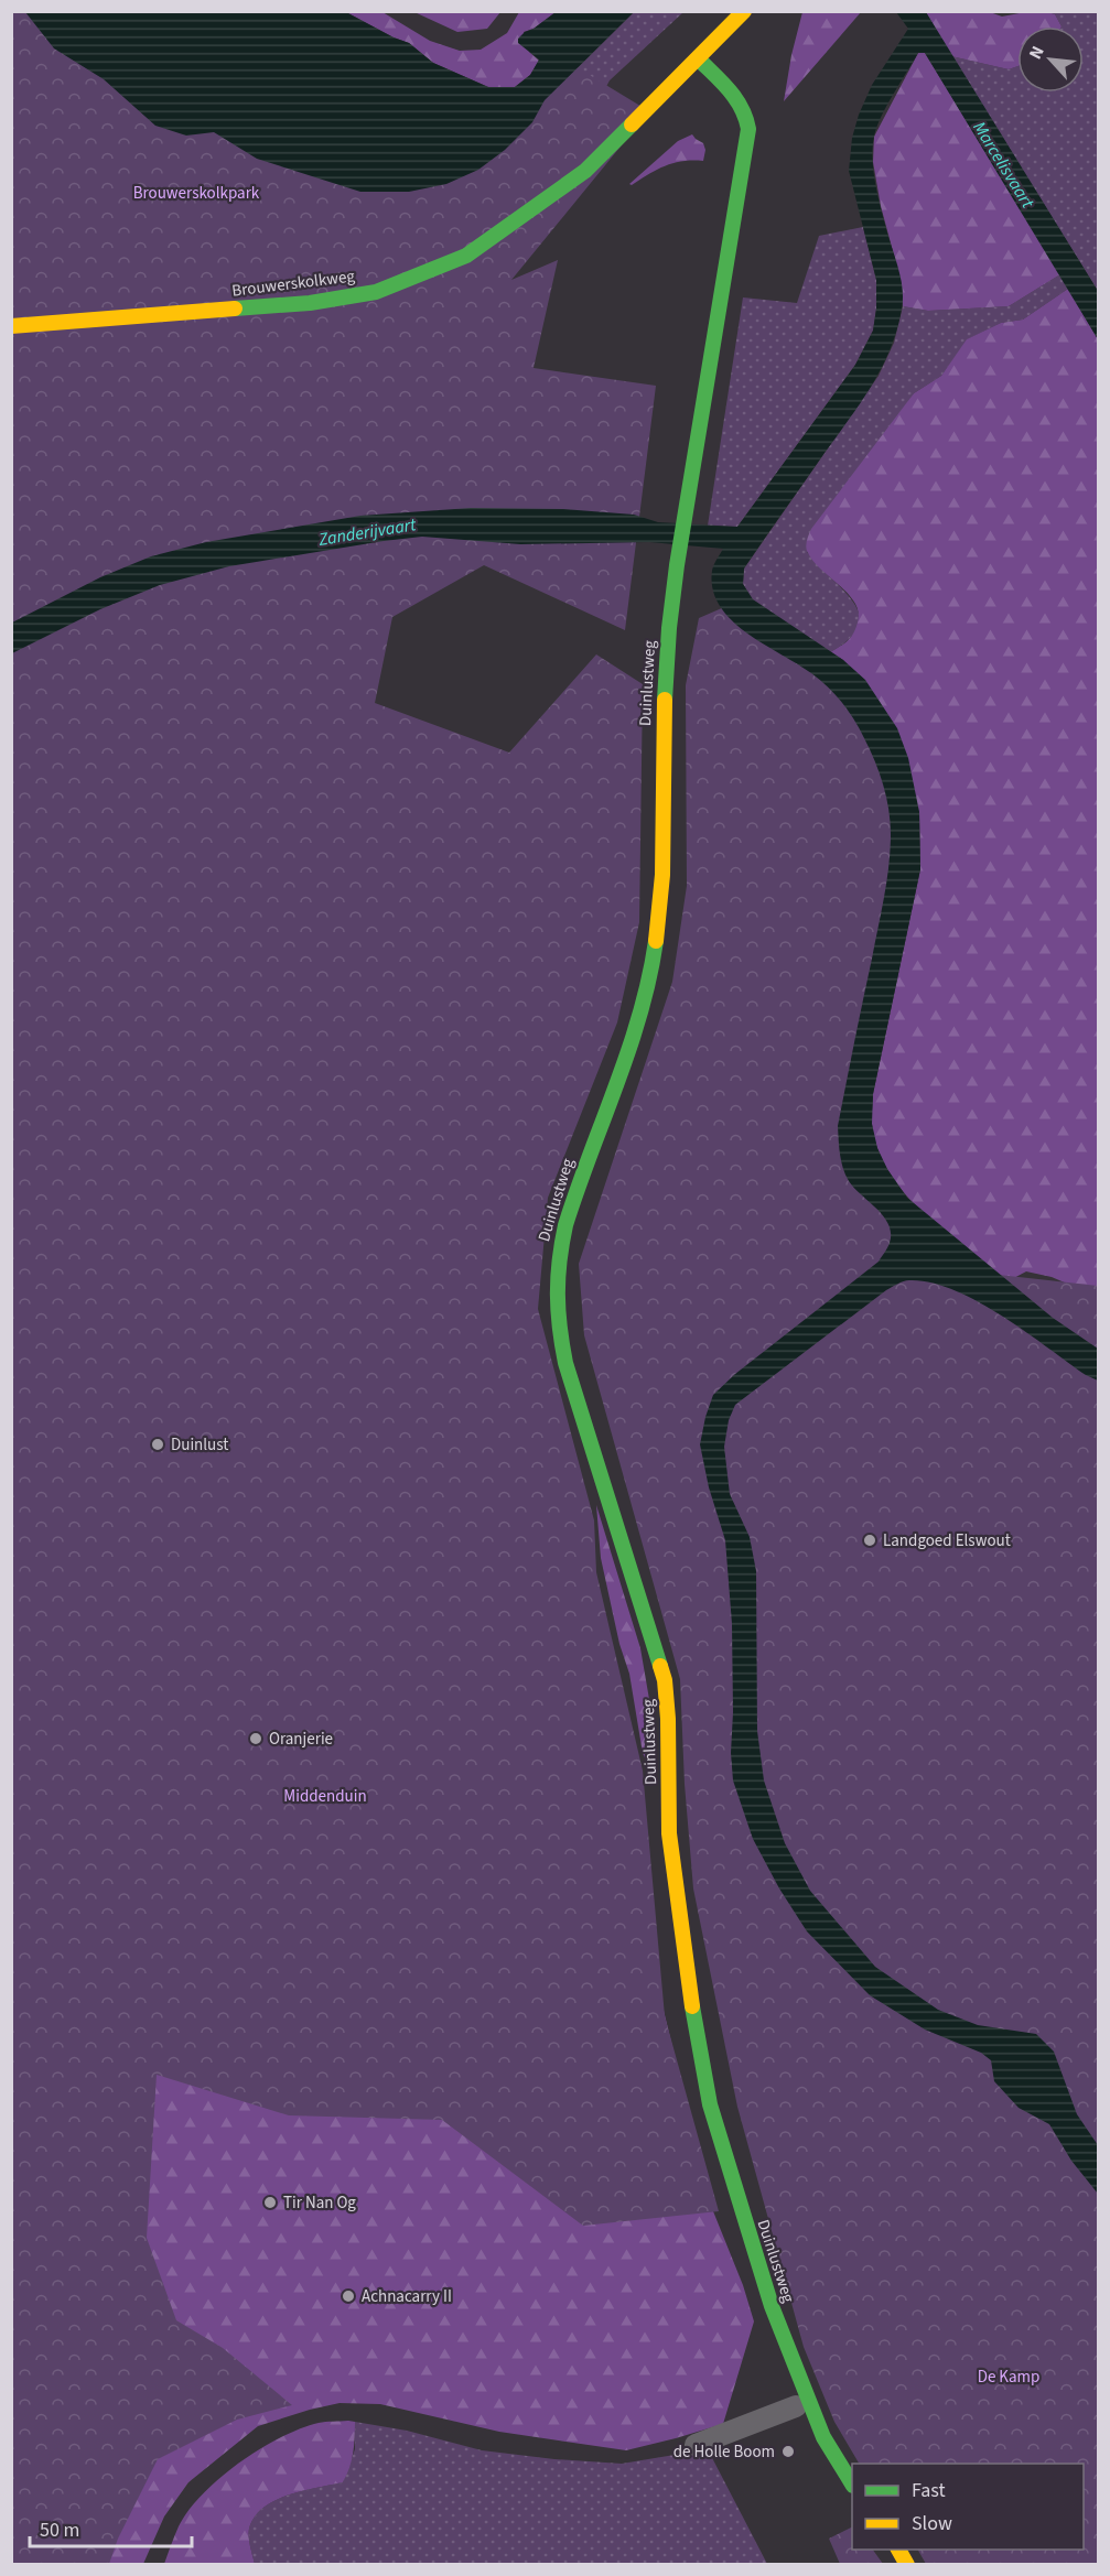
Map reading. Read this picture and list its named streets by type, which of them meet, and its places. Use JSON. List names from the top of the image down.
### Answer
{
  "streets": {
    "street": ["Brouwerskolkweg", "Duinlustweg"]
  },
  "crossings": [
    ["Brouwerskolkweg", "Duinlustweg"]
  ],
  "water": ["Marcelisvaart", "Zanderijvaart"],
  "parks": ["Brouwerskolkpark", "Middenduin", "De Kamp"],
  "places": [
    "Duinlust",
    "Landgoed Elswout",
    "Oranjerie",
    "Tir Nan Og",
    "Achnacarry II",
    "de Holle Boom"
  ],
  "legend": ["Fast", "Slow"],
  "scale_bar": "50 m",
  "north": "top left"
}
